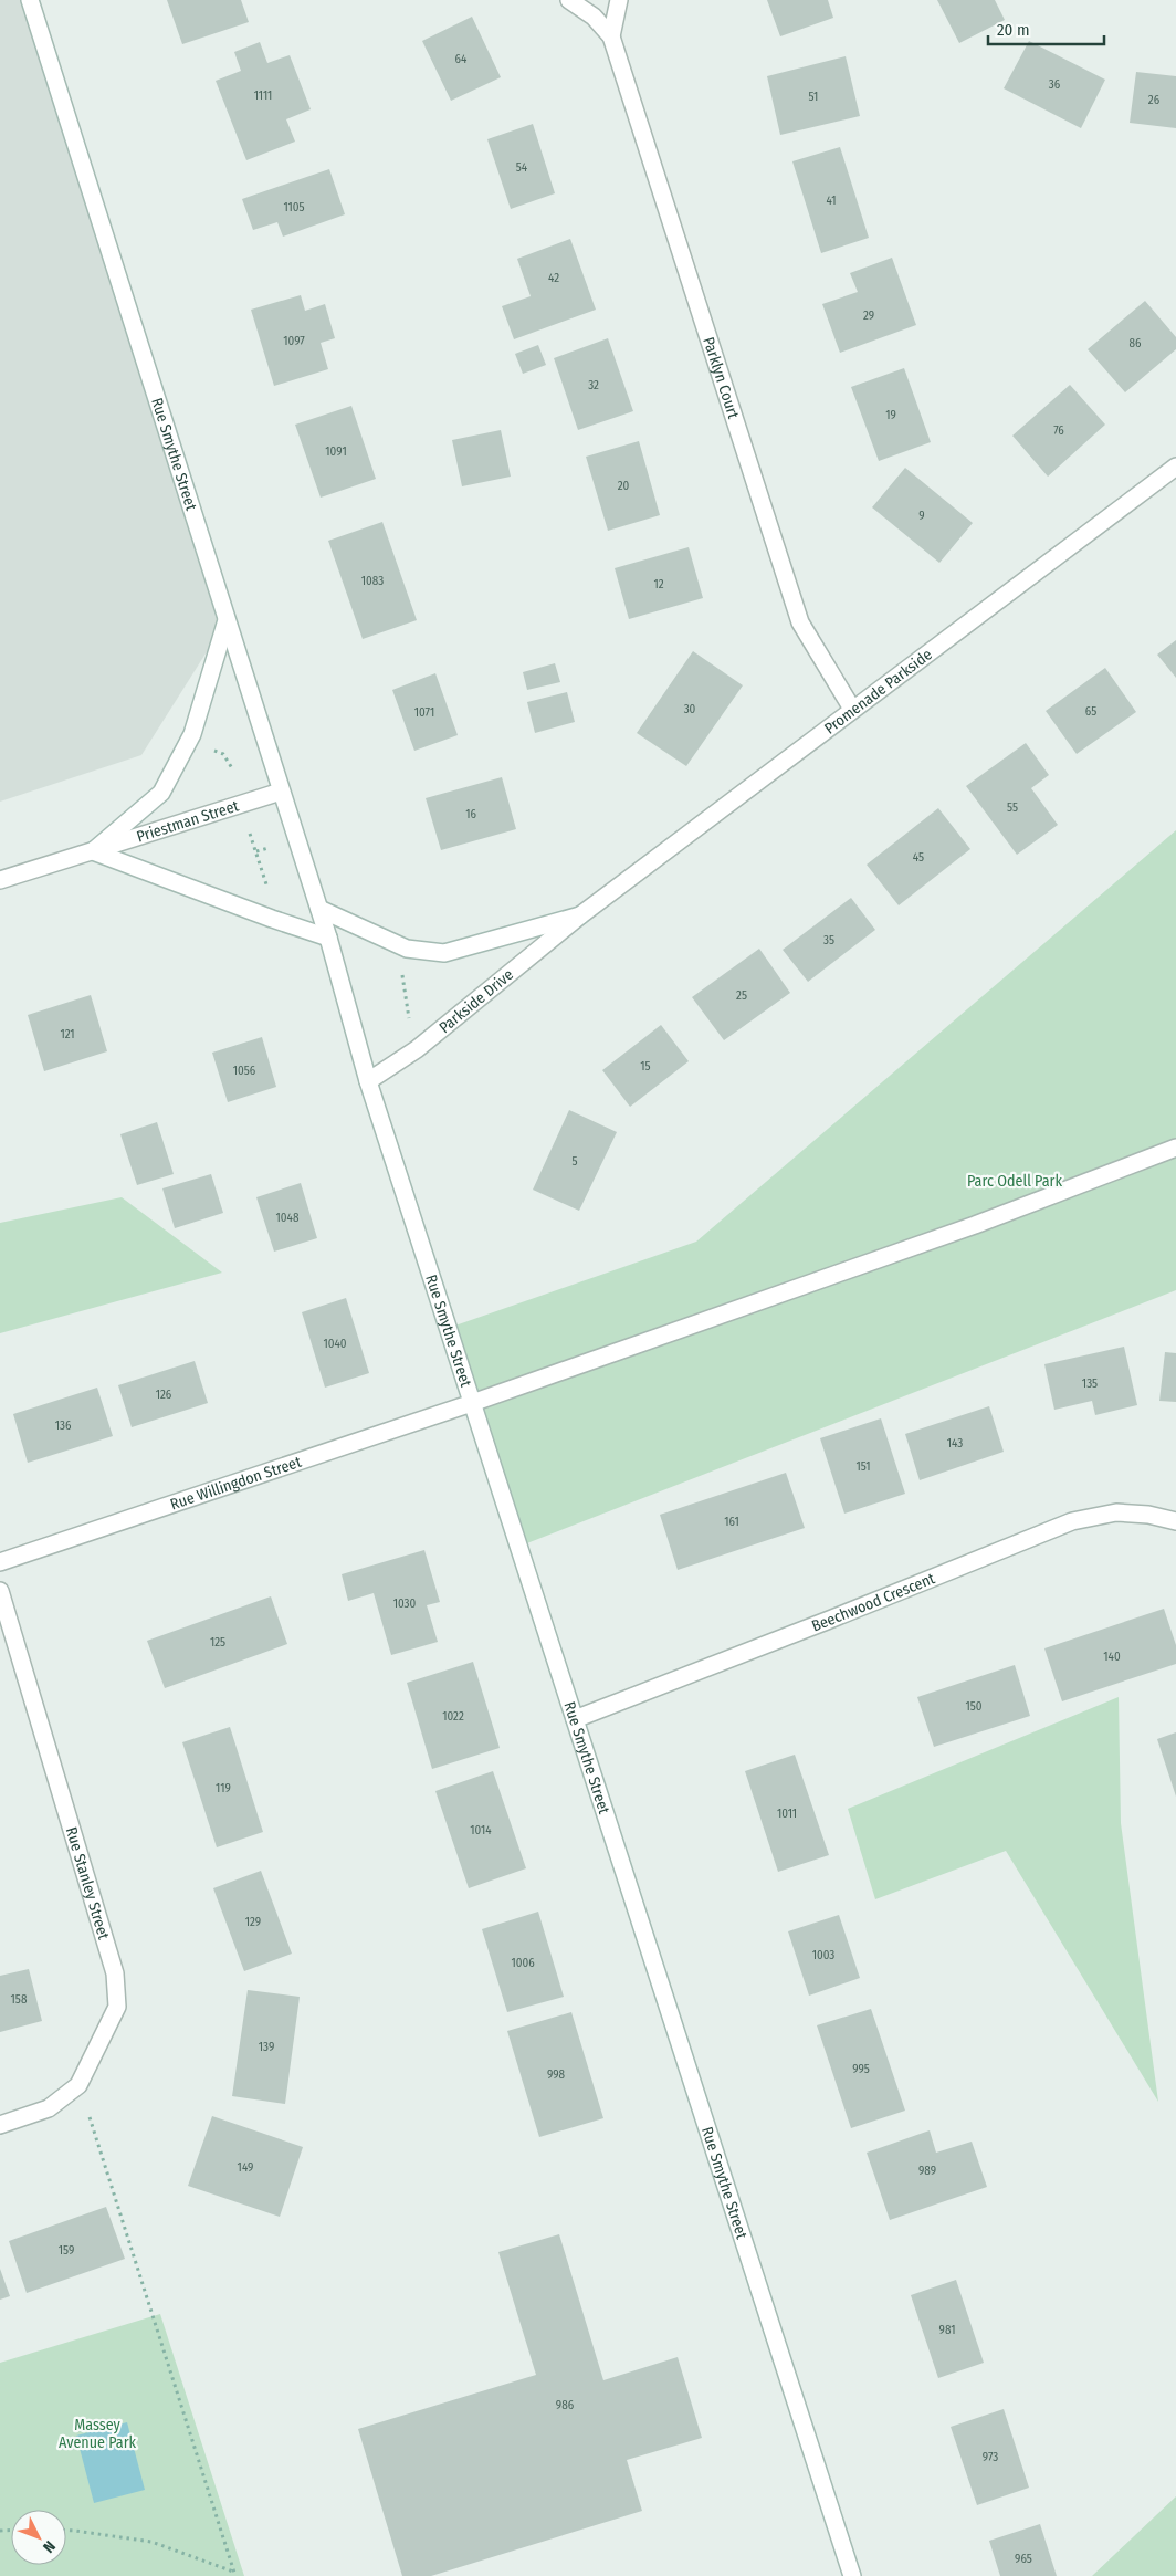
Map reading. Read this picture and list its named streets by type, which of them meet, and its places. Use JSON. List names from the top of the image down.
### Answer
{
  "streets": {
    "street": [
      "Parklyn Court",
      "Rue Smythe Street",
      "Promenade Parkside",
      "Priestman Street",
      "Parkside Drive",
      "Rue Willingdon Street",
      "Beechwood Crescent",
      "Rue Stanley Street"
    ]
  },
  "crossings": [
    ["Parklyn Court", "Promenade Parkside"],
    ["Rue Smythe Street", "Priestman Street"],
    ["Rue Smythe Street", "Parkside Drive"],
    ["Rue Smythe Street", "Rue Willingdon Street"],
    ["Rue Smythe Street", "Beechwood Crescent"],
    ["Promenade Parkside", "Parkside Drive"]
  ],
  "parks": ["Parc Odell Park", "Massey Avenue Park"],
  "house_numbers": [
    "64",
    "36",
    "1111",
    "51",
    "26",
    "54",
    "41",
    "1105",
    "42",
    "29",
    "1097",
    "86",
    "32",
    "19",
    "76",
    "1091",
    "20",
    "9",
    "1083",
    "12",
    "30",
    "65",
    "1071",
    "55",
    "16",
    "45",
    "35",
    "25",
    "121",
    "15",
    "1056",
    "5",
    "1048",
    "1040",
    "135",
    "126",
    "136",
    "143",
    "151",
    "161",
    "1030",
    "125",
    "140",
    "150",
    "1022",
    "119",
    "1011",
    "1014",
    "129",
    "1003",
    "1006",
    "158",
    "139",
    "995",
    "998",
    "149",
    "989",
    "159",
    "981",
    "986",
    "973",
    "965"
  ],
  "scale_bar": "20 m",
  "north": "bottom right"
}
